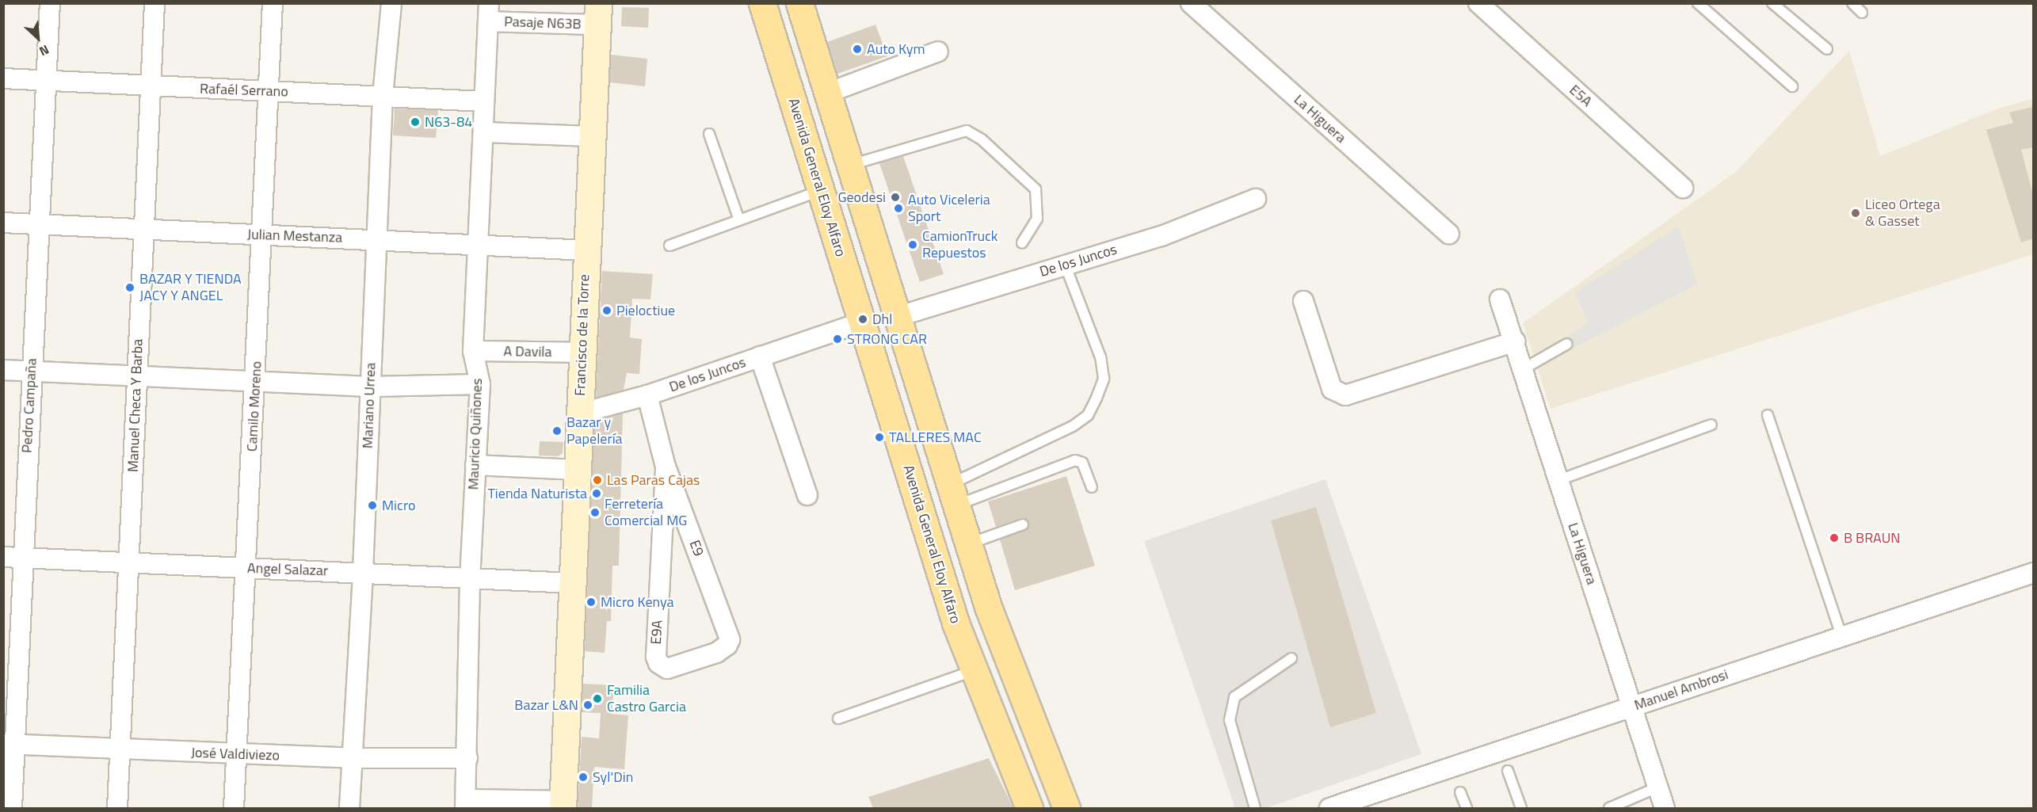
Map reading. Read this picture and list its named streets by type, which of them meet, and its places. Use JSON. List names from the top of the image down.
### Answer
{
  "streets": {
    "main road": ["Avenida General Eloy Alfaro"],
    "street": [
      "Pasaje N63B",
      "Rafaél Serrano",
      "E5A",
      "La Higuera",
      "Julian Mestanza",
      "De los Juncos",
      "Francisco de la Torre",
      "A Davila",
      "Pedro Campaña",
      "Manuel Checa Y Barba",
      "Mariano Urrea",
      "Camilo Moreno",
      "Mauricio Quiñones",
      "E9",
      "Angel Salazar",
      "E9A",
      "Manuel Ambrosi",
      "José Valdiviezo"
    ]
  },
  "crossings": [
    ["Pasaje N63B", "Francisco de la Torre"],
    ["Pasaje N63B", "Mauricio Quiñones"],
    ["Rafaél Serrano", "Pedro Campaña"],
    ["Rafaél Serrano", "Manuel Checa Y Barba"],
    ["Rafaél Serrano", "Mariano Urrea"],
    ["Rafaél Serrano", "Camilo Moreno"],
    ["Rafaél Serrano", "Mauricio Quiñones"],
    ["La Higuera", "Manuel Ambrosi"],
    ["Avenida General Eloy Alfaro", "De los Juncos"],
    ["Julian Mestanza", "Francisco de la Torre"],
    ["Julian Mestanza", "Pedro Campaña"],
    ["Julian Mestanza", "Manuel Checa Y Barba"],
    ["Julian Mestanza", "Mariano Urrea"],
    ["Julian Mestanza", "Camilo Moreno"],
    ["Julian Mestanza", "Mauricio Quiñones"],
    ["De los Juncos", "Francisco de la Torre"],
    ["De los Juncos", "E9"],
    ["Francisco de la Torre", "A Davila"],
    ["Francisco de la Torre", "Angel Salazar"],
    ["A Davila", "Mauricio Quiñones"],
    ["Pedro Campaña", "Angel Salazar"],
    ["Pedro Campaña", "José Valdiviezo"],
    ["Manuel Checa Y Barba", "Angel Salazar"],
    ["Manuel Checa Y Barba", "José Valdiviezo"],
    ["Mariano Urrea", "Angel Salazar"],
    ["Mariano Urrea", "José Valdiviezo"],
    ["Camilo Moreno", "Angel Salazar"],
    ["Camilo Moreno", "José Valdiviezo"],
    ["Mauricio Quiñones", "Angel Salazar"],
    ["Mauricio Quiñones", "José Valdiviezo"],
    ["E9", "E9A"]
  ],
  "places": [
    "Auto Kym",
    "N63-84",
    "Geodesi",
    "Auto Viceleria Sport",
    "Liceo Ortega & Gasset",
    "CamionTruck Repuestos",
    "BAZAR Y TIENDA JACY Y ANGEL",
    "Pieloctiue",
    "Dhl",
    "STRONG CAR",
    "Bazar y Papelería",
    "TALLERES MAC",
    "Las Paras Cajas",
    "Tienda Naturista",
    "Micro",
    "Ferretería Comercial MG",
    "B BRAUN",
    "Micro Kenya",
    "Familia Castro Garcia",
    "Bazar L&N",
    "Syl'Din"
  ],
  "north": "bottom right"
}
